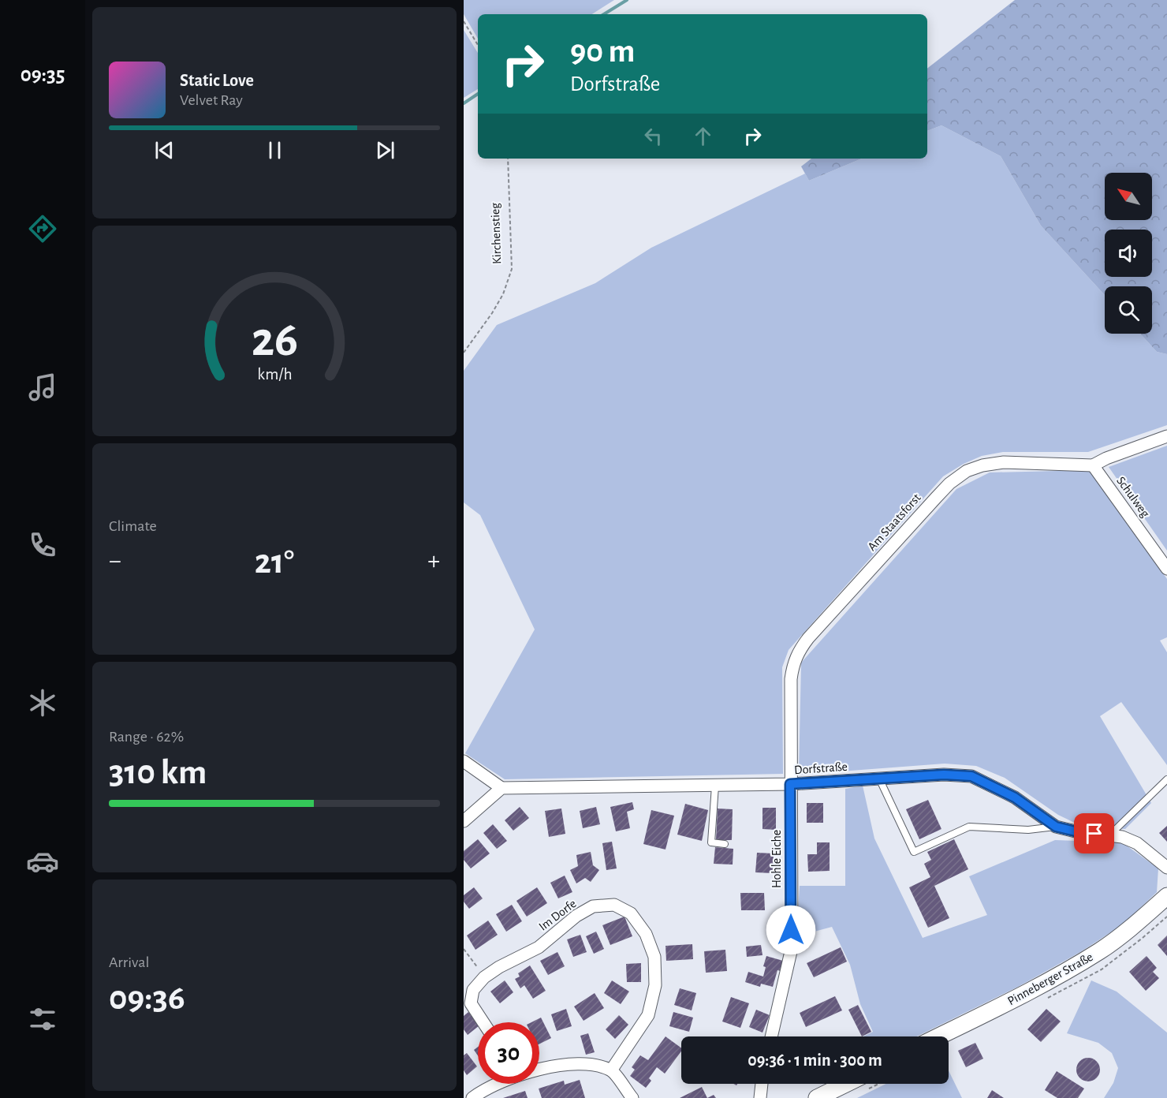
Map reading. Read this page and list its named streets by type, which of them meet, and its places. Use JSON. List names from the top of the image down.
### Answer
{
  "streets": {
    "main road": ["Pinneberger Straße"],
    "street": [
      "Schulweg",
      "Am Staatsforst",
      "Dorfstraße",
      "Hohle Eiche",
      "Im Dorfe"
    ],
    "path": ["Kirchenstieg"]
  },
  "crossings": [
    ["Schulweg", "Am Staatsforst"],
    ["Am Staatsforst", "Dorfstraße"],
    ["Am Staatsforst", "Hohle Eiche"],
    ["Dorfstraße", "Hohle Eiche"]
  ],
  "north": "top left",
  "page": {
    "tabs": "09:35",
    "turn": ["90 m", "Dorfstraße"],
    "song": ["Static Love", "Velvet Ray"],
    "tile": [
      "Climate",
      ["Range · 62%", "310 km"],
      ["Arrival", "09:36"]
    ],
    "heat": ["−", "21°", "+"],
    "limit": "30",
    "trip": "09:36 · 1 min · 300 m",
    "gauge": ["26", "km/h"]
  }
}
